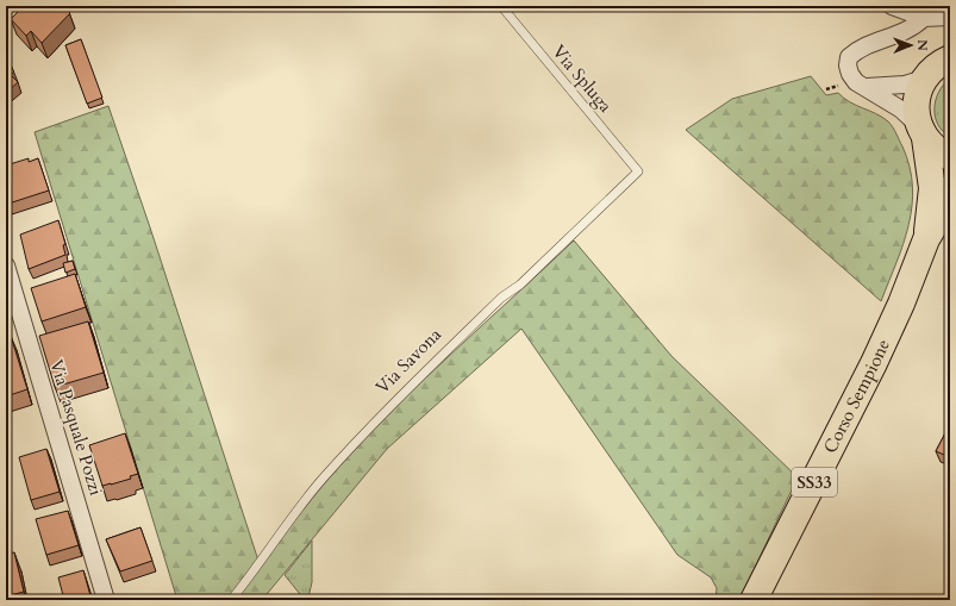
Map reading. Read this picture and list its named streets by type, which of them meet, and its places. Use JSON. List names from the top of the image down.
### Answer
{
  "streets": {
    "main road": ["Corso Sempione", "SS33"],
    "street": ["Via Pasquale Pozzi"],
    "lane": ["Via Spluga", "Via Savona"]
  },
  "crossings": [
    ["Via Spluga", "Via Savona"]
  ],
  "north": "right"
}
